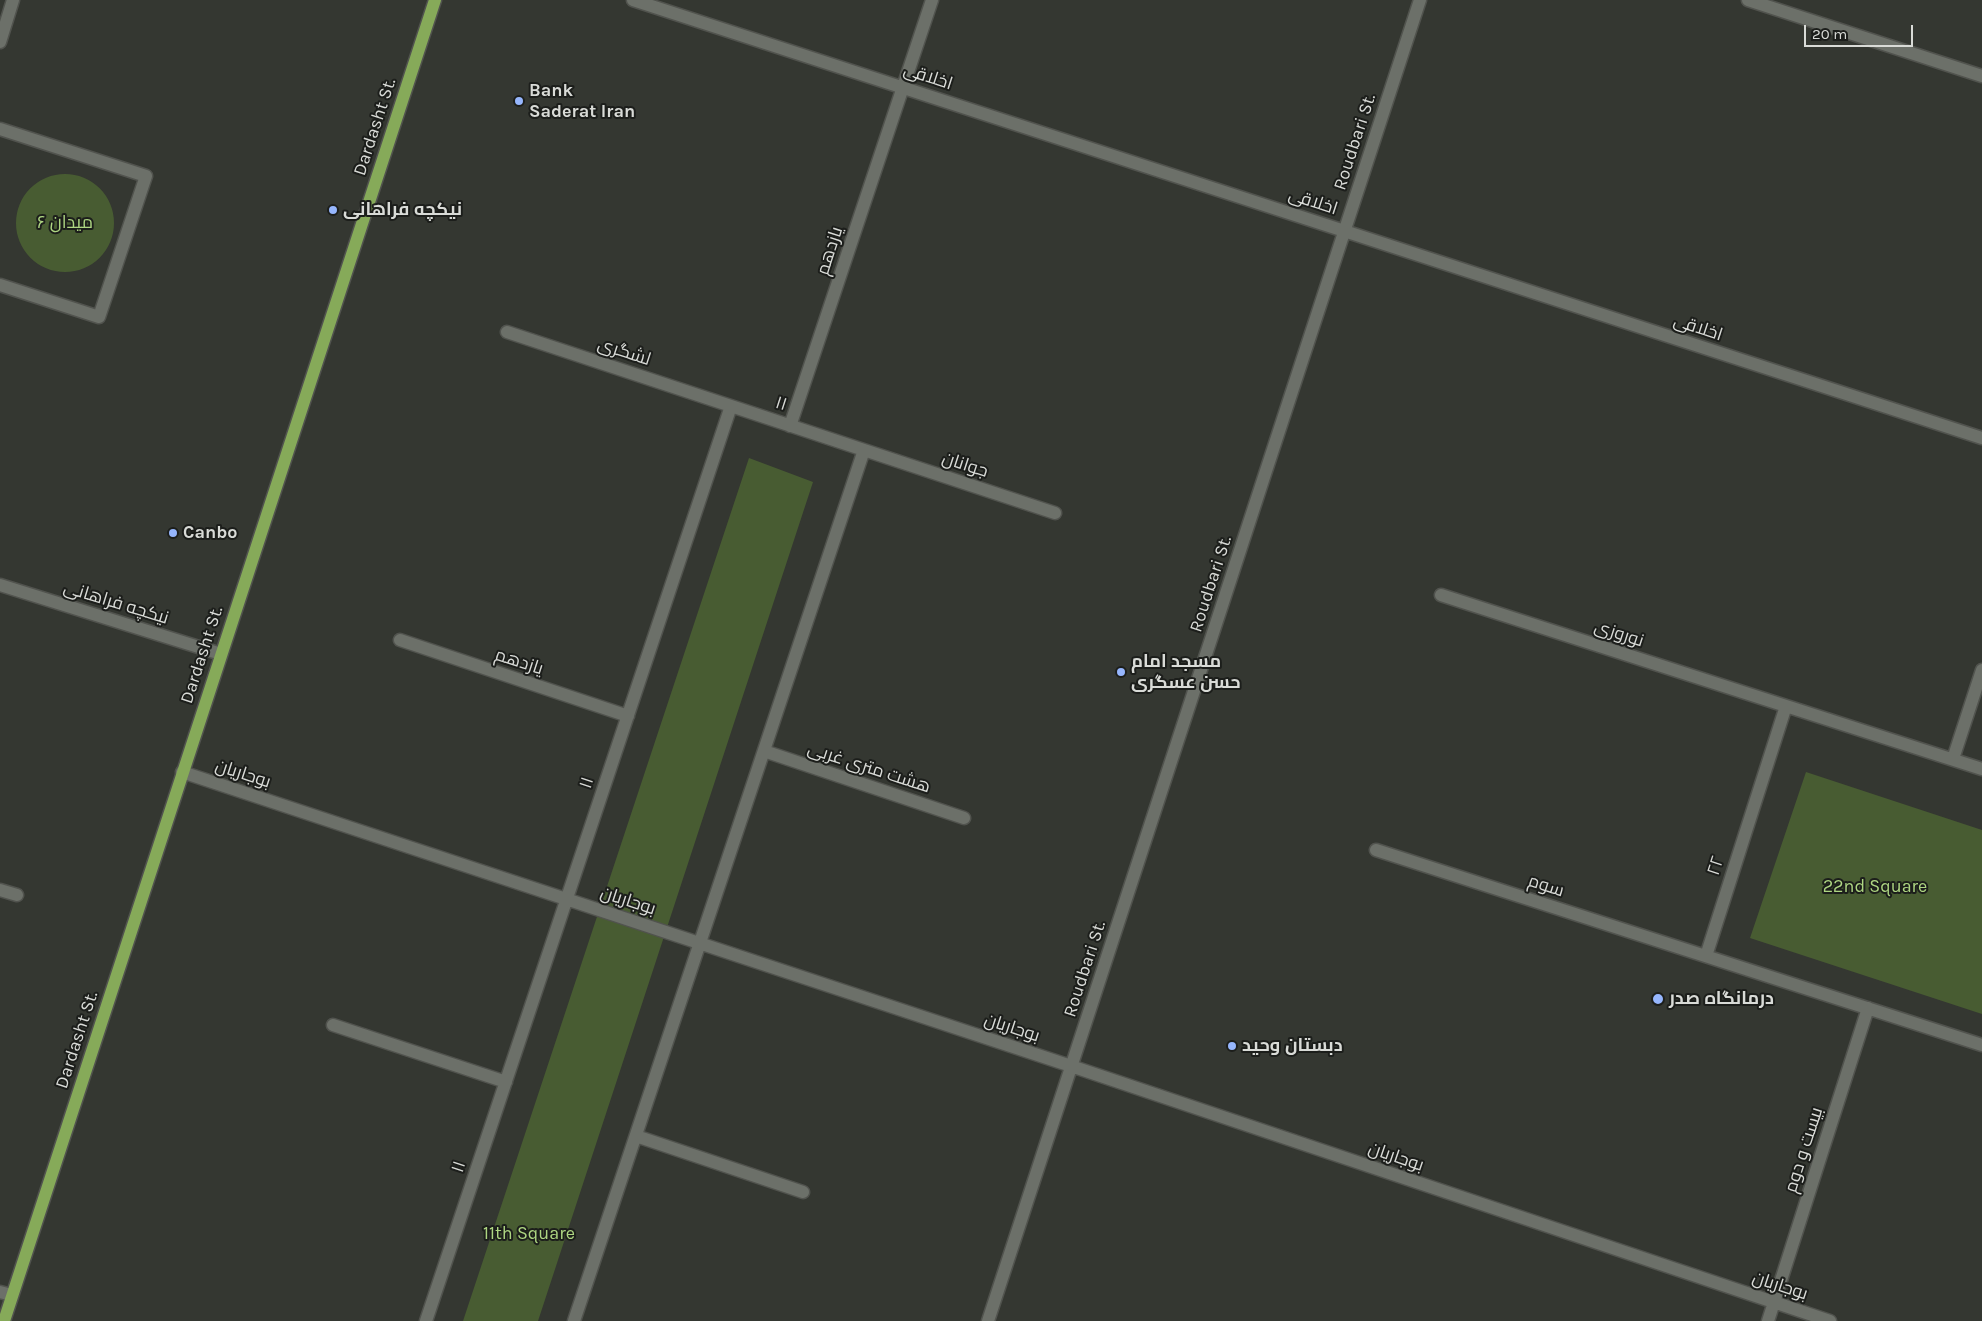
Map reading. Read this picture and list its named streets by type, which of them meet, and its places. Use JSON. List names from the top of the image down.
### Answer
{
  "streets": {
    "main road": ["Dardasht St."],
    "street": [
      "اخلاقی",
      "Roudbari St.",
      "یازدهم",
      "لشگری",
      "۱۱",
      "جوانان",
      "نیکچه فراهانی",
      "نوروزی",
      "هشت متری غربی",
      "بوجاریان",
      "۲۲",
      "سوم",
      "بیست و دوم"
    ]
  },
  "crossings": [
    ["اخلاقی", "Roudbari St."],
    ["اخلاقی", "یازدهم"],
    ["Dardasht St.", "نیکچه فراهانی"],
    ["Dardasht St.", "بوجاریان"],
    ["Roudbari St.", "بوجاریان"],
    ["یازدهم", "۱۱"],
    ["لشگری", "۱۱"],
    ["۱۱", "جوانان"],
    ["۱۱", "بوجاریان"],
    ["نوروزی", "۲۲"],
    ["بوجاریان", "بیست و دوم"],
    ["۲۲", "سوم"]
  ],
  "parks": ["میدان ۶", "22nd Square", "11th Square"],
  "places": [
    "Bank Saderat Iran",
    "نیکچه فراهانی",
    "Canbo",
    "مسجد امام حسن عسگری",
    "درمانگاه صدر",
    "دبستان وحید"
  ],
  "scale_bar": "20 m"
}
